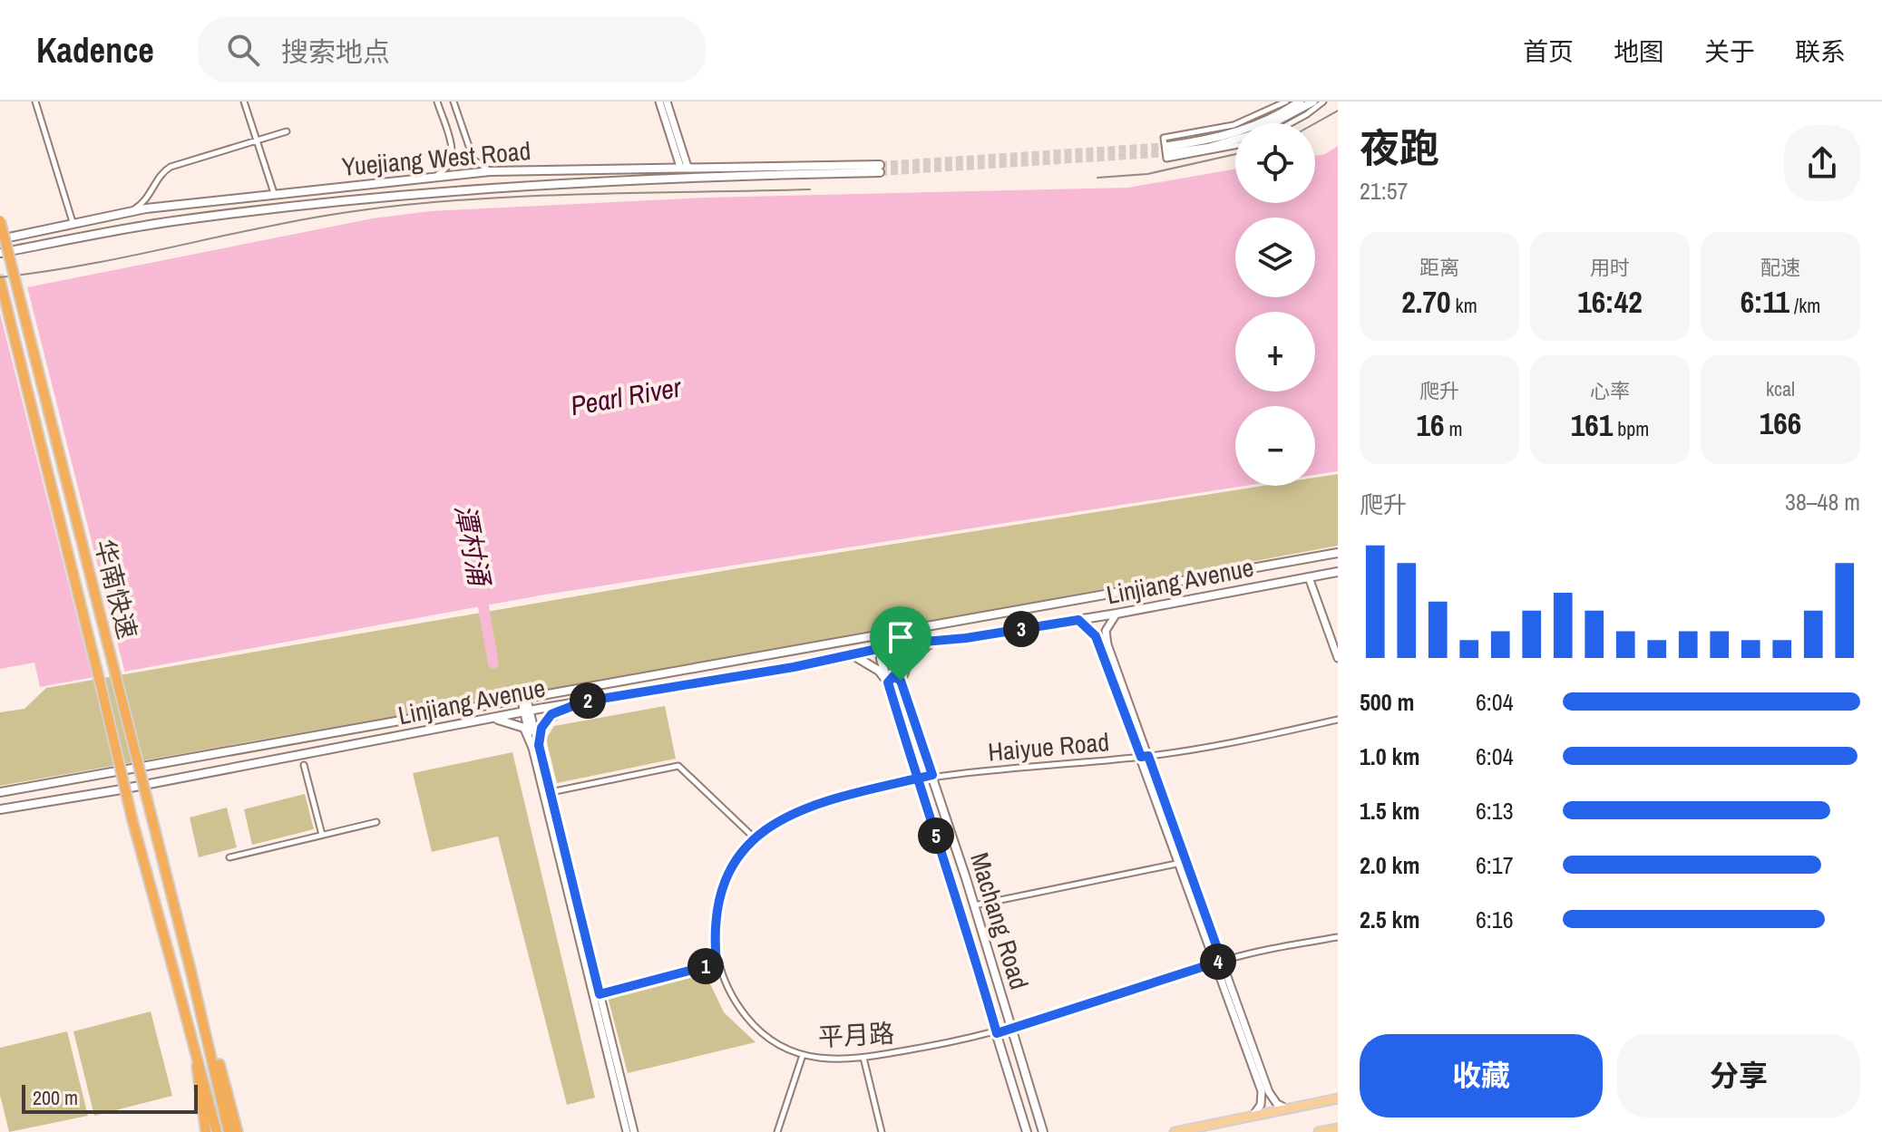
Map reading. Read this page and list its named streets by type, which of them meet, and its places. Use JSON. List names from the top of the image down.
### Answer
{
  "streets": {
    "highway": ["华南快速"],
    "main road": ["Yuejiang West Road", "Linjiang Avenue", "Machang Road"],
    "street": ["Haiyue Road", "平月路"]
  },
  "crossings": [
    ["Linjiang Avenue", "Machang Road"],
    ["Haiyue Road", "Machang Road"],
    ["Haiyue Road", "平月路"],
    ["Machang Road", "平月路"]
  ],
  "water": ["Pearl River", "潭村涌"],
  "scale_bar": "200 m",
  "page": {
    "header": "Kadence",
    "search": "搜索地点",
    "nav": [
      "首页",
      "地图",
      "关于",
      "联系"
    ],
    "heading": ["夜跑", "21:57"],
    "map_buttons": ["+", "−"],
    "stats": [
      ["距离", "2.70 km"],
      ["用时", "16:42"],
      ["配速", "6:11 /km"],
      ["爬升", "16 m"],
      ["心率", "161 bpm"],
      ["kcal", "166"]
    ],
    "chart": ["爬升", "38–48 m"],
    "pins": [
      "3",
      "2",
      "5",
      "4",
      "1"
    ],
    "list": [
      {
        "name": "500 m",
        "note": "6:04"
      },
      {
        "name": "1.0 km",
        "note": "6:04"
      },
      {
        "name": "1.5 km",
        "note": "6:13"
      },
      {
        "name": "2.0 km",
        "note": "6:17"
      },
      {
        "name": "2.5 km",
        "note": "6:16"
      }
    ],
    "buttons": ["收藏", "分享"],
    "scale": "200 m"
  }
}
